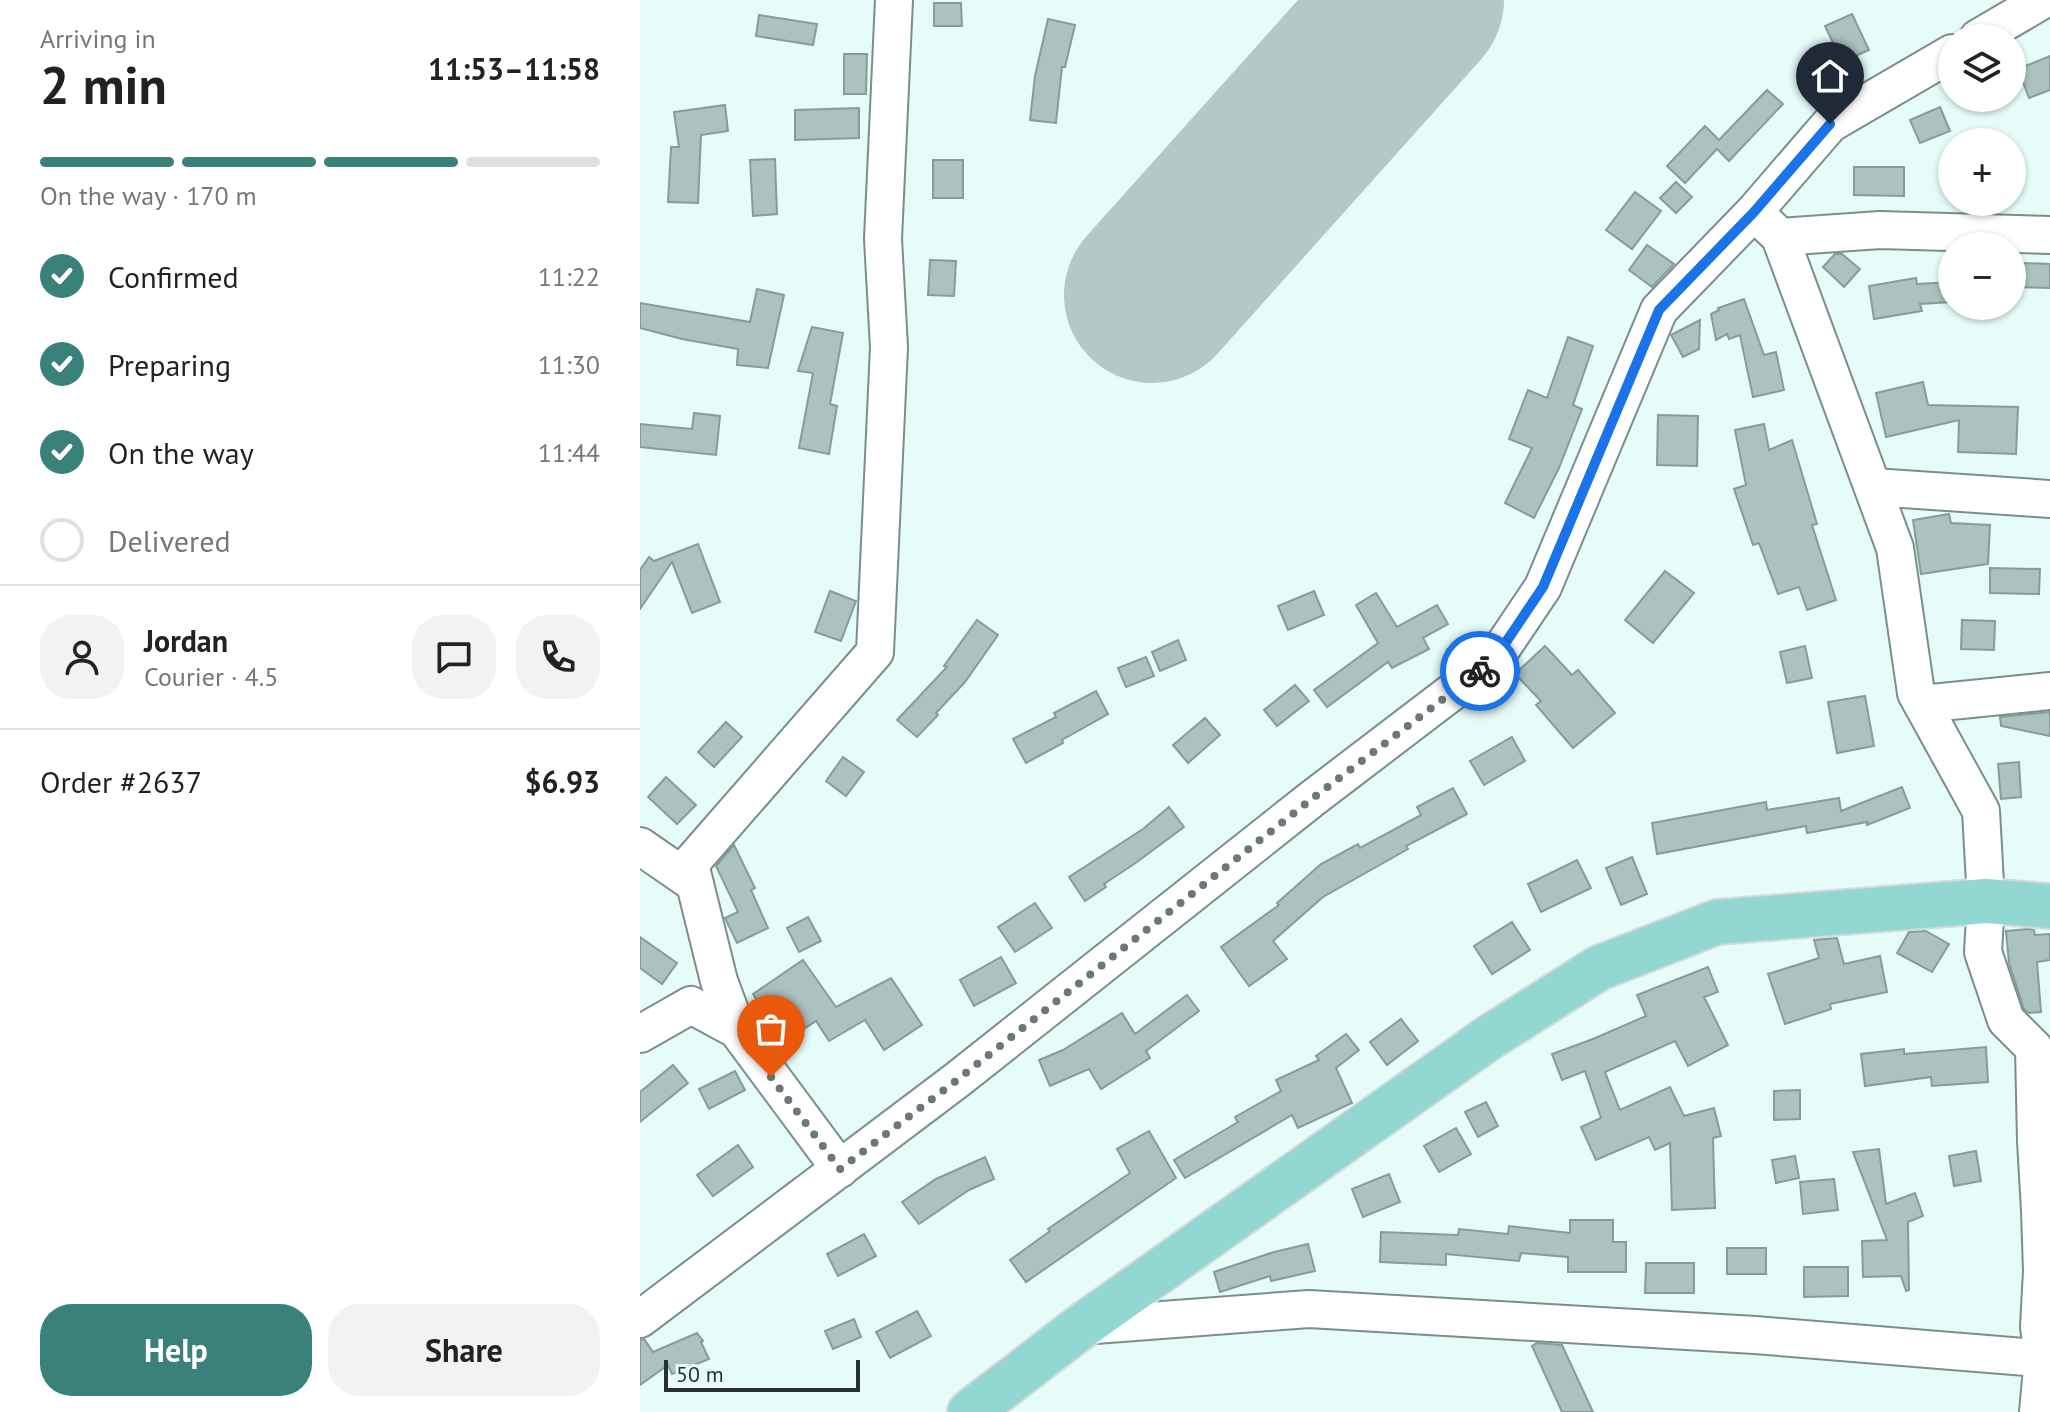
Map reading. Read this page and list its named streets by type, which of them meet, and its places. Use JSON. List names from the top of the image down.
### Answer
{
  "scale_bar": "50 m",
  "page": {
    "heading": ["2 min", "Arriving in", "11:53–11:58"],
    "panel": [
      "Jordan",
      "Courier · 4.5",
      "Order #2637",
      "$6.93"
    ],
    "map_buttons": ["+", "−"],
    "bar": "On the way · 170 m",
    "list": [
      ["Confirmed", "11:22"],
      ["Preparing", "11:30"],
      ["On the way", "11:44"],
      "Delivered"
    ],
    "buttons": ["Help", "Share"],
    "scale": "50 m"
  }
}
